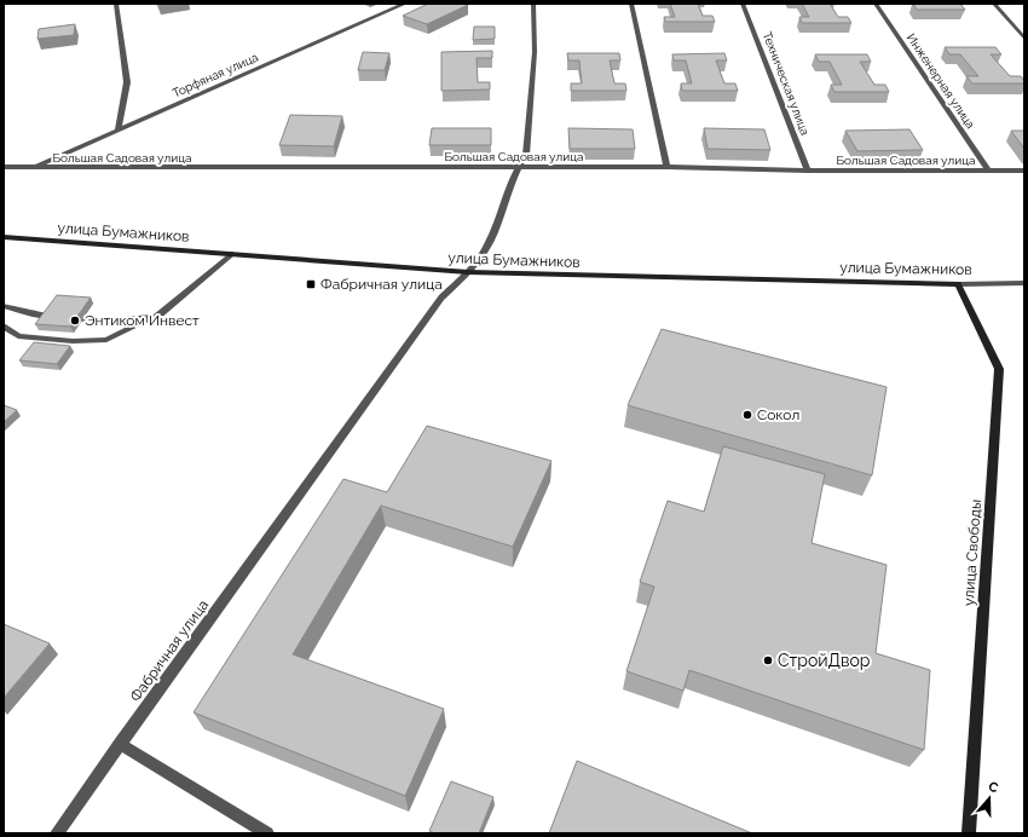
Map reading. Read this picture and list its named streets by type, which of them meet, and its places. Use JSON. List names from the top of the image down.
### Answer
{
  "streets": {
    "main road": ["улица Бумажников", "улица Свободы"],
    "street": [
      "Торфяная улица",
      "Инженерная улица",
      "Техническая улица",
      "Большая Садовая улица",
      "Фабричная улица"
    ]
  },
  "crossings": [
    ["Торфяная улица", "Большая Садовая улица"],
    ["Инженерная улица", "Большая Садовая улица"],
    ["Техническая улица", "Большая Садовая улица"],
    ["Большая Садовая улица", "Фабричная улица"],
    ["улица Бумажников", "улица Свободы"],
    ["улица Бумажников", "Фабричная улица"]
  ],
  "places": {
    "transit": ["Фабричная улица"],
    "other": ["Энтиком Инвест", "Сокол", "СтройДвор"]
  },
  "north": "top"
}
